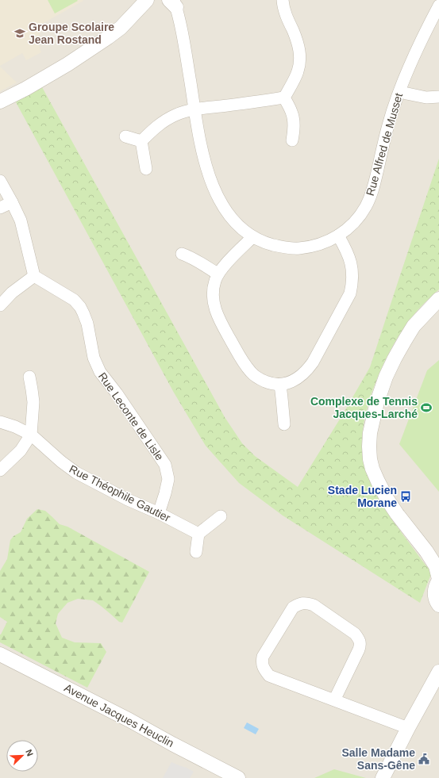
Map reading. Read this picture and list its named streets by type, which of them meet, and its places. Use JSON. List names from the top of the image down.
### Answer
{
  "streets": {
    "street": [
      "Rue Alfred de Musset",
      "Rue Leconte de Lisle",
      "Rue Théophile Gautier",
      "Avenue Jacques Heuclin"
    ]
  },
  "crossings": [
    ["Rue Leconte de Lisle", "Rue Théophile Gautier"]
  ],
  "places": {
    "school or university": ["Groupe Scolaire Jean Rostand"],
    "sports": ["Complexe de Tennis Jacques-Larché"],
    "bus stop": ["Stade Lucien Morane"],
    "public building": ["Salle Madame Sans-Gêne"]
  },
  "north": "top right"
}
